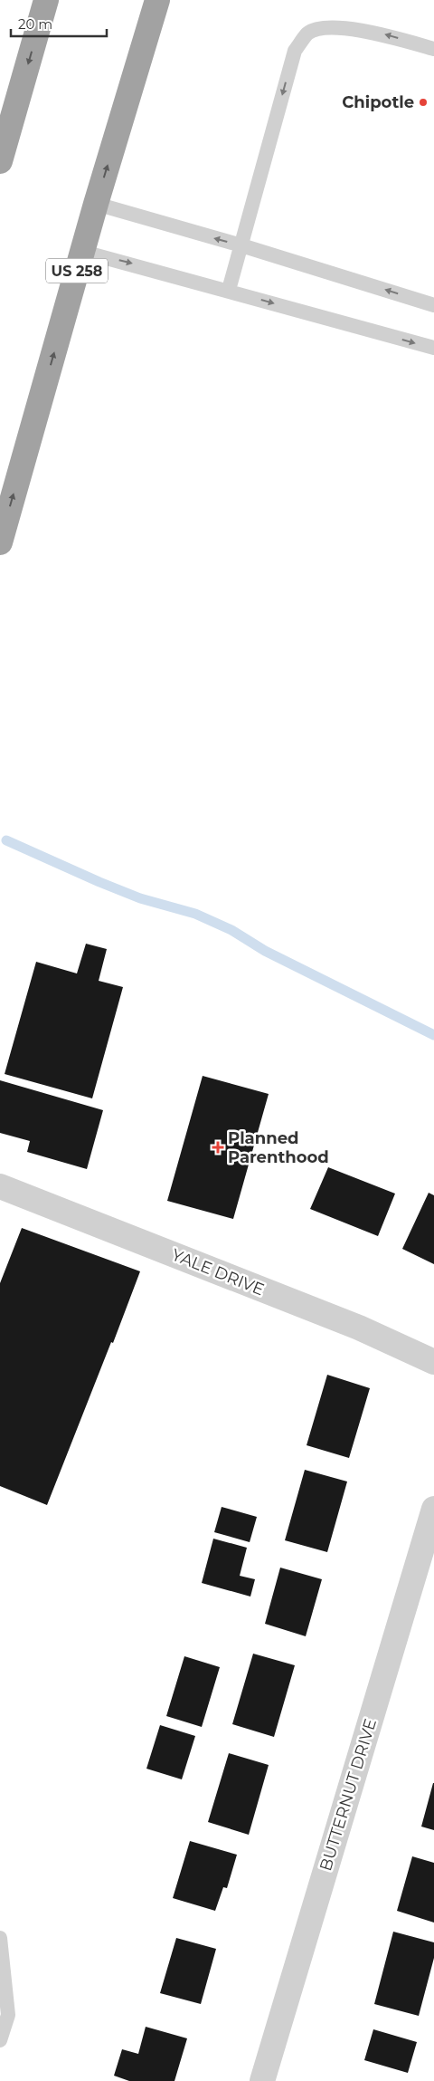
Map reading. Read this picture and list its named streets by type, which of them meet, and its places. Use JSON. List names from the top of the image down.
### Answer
{
  "streets": {
    "highway": ["US 258"],
    "street": ["YALE DRIVE", "BUTTERNUT DRIVE"]
  },
  "places": {
    "other": ["Chipotle"],
    "health": ["Planned Parenthood"]
  },
  "scale_bar": "20 m"
}
